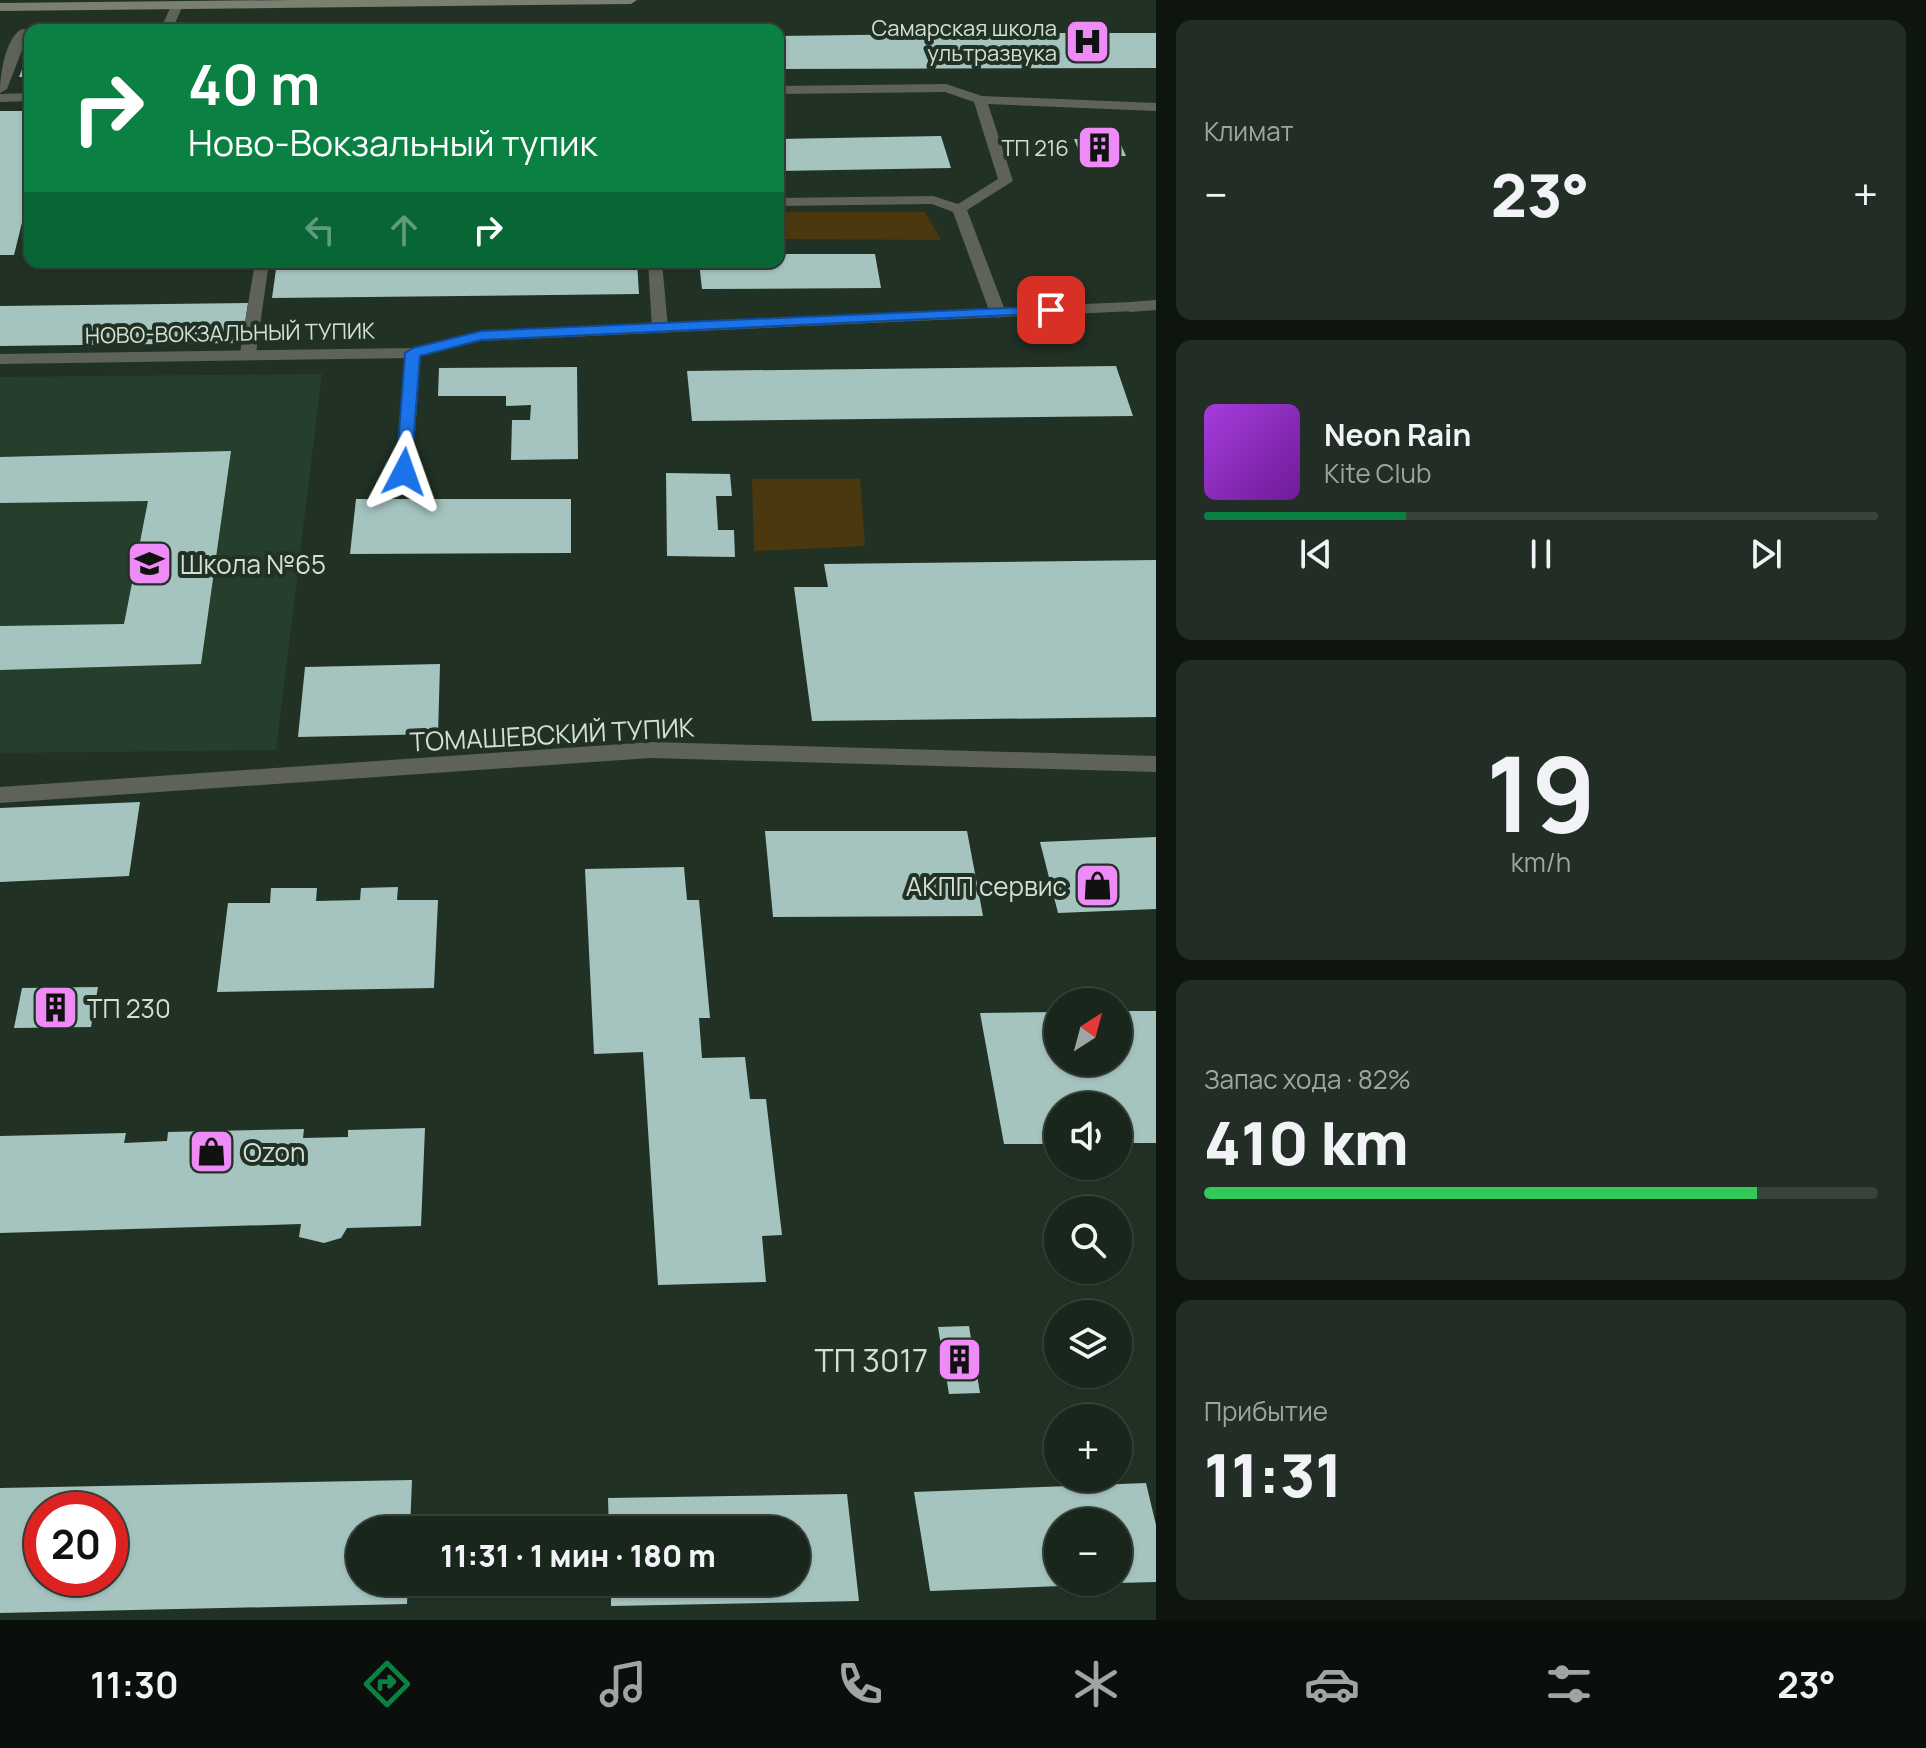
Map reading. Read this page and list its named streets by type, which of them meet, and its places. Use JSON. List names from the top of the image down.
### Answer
{
  "streets": {
    "street": ["НОВО-ВОКЗАЛЬНЫЙ ТУПИК", "ТОМАШЕВСКИЙ ТУПИК"]
  },
  "places": {
    "hospital": ["Самарская школа ультразвука"],
    "building": ["ТП 216", "ТП 230", "ТП 3017"],
    "school or university": ["Школа №65"],
    "shop": ["АКПП сервис", "Ozon"]
  },
  "north": "top right",
  "page": {
    "tile": [
      "Климат",
      ["19", "km/h"],
      ["Запас хода · 82%", "410 km"],
      ["Прибытие", "11:31"]
    ],
    "turn": ["40 m", "Ново-Вокзальный тупик"],
    "heat": ["−", "23°", "+"],
    "song": ["Neon Rain", "Kite Club"],
    "map_buttons": ["+", "−"],
    "limit": "20",
    "trip": "11:31 · 1 мин · 180 m",
    "tabs": ["11:30", "23°"]
  }
}
